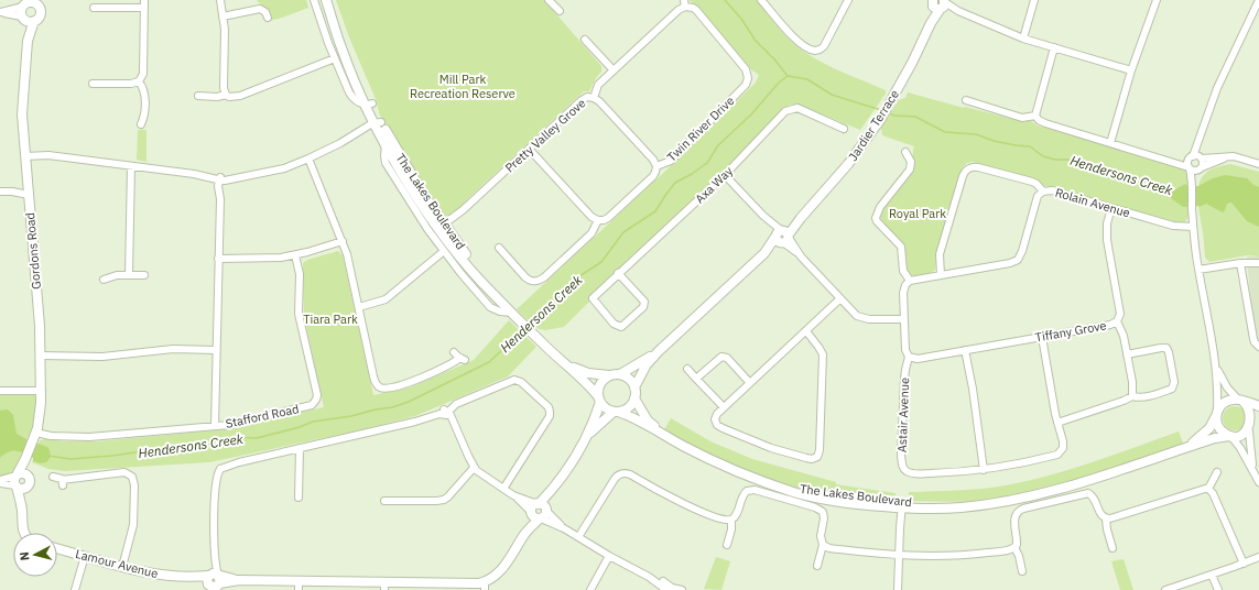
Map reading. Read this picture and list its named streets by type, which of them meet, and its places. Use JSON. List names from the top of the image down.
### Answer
{
  "streets": {
    "street": [
      "Jardier Terrace",
      "Twin River Drive",
      "Pretty Valley Grove",
      "Axa Way",
      "The Lakes Boulevard",
      "Rolain Avenue",
      "Gordons Road",
      "Tiffany Grove",
      "Astair Avenue",
      "Stafford Road",
      "Lamour Avenue"
    ]
  },
  "crossings": [
    ["Jardier Terrace", "The Lakes Boulevard"],
    ["Twin River Drive", "Pretty Valley Grove"],
    ["Pretty Valley Grove", "The Lakes Boulevard"],
    ["Rolain Avenue", "Tiffany Grove"],
    ["Rolain Avenue", "Astair Avenue"],
    ["Gordons Road", "Stafford Road"],
    ["Tiffany Grove", "Astair Avenue"]
  ],
  "water": ["Hendersons Creek"],
  "parks": ["Mill Park Recreation Reserve", "Royal Park", "Tiara Park"],
  "north": "left"
}
